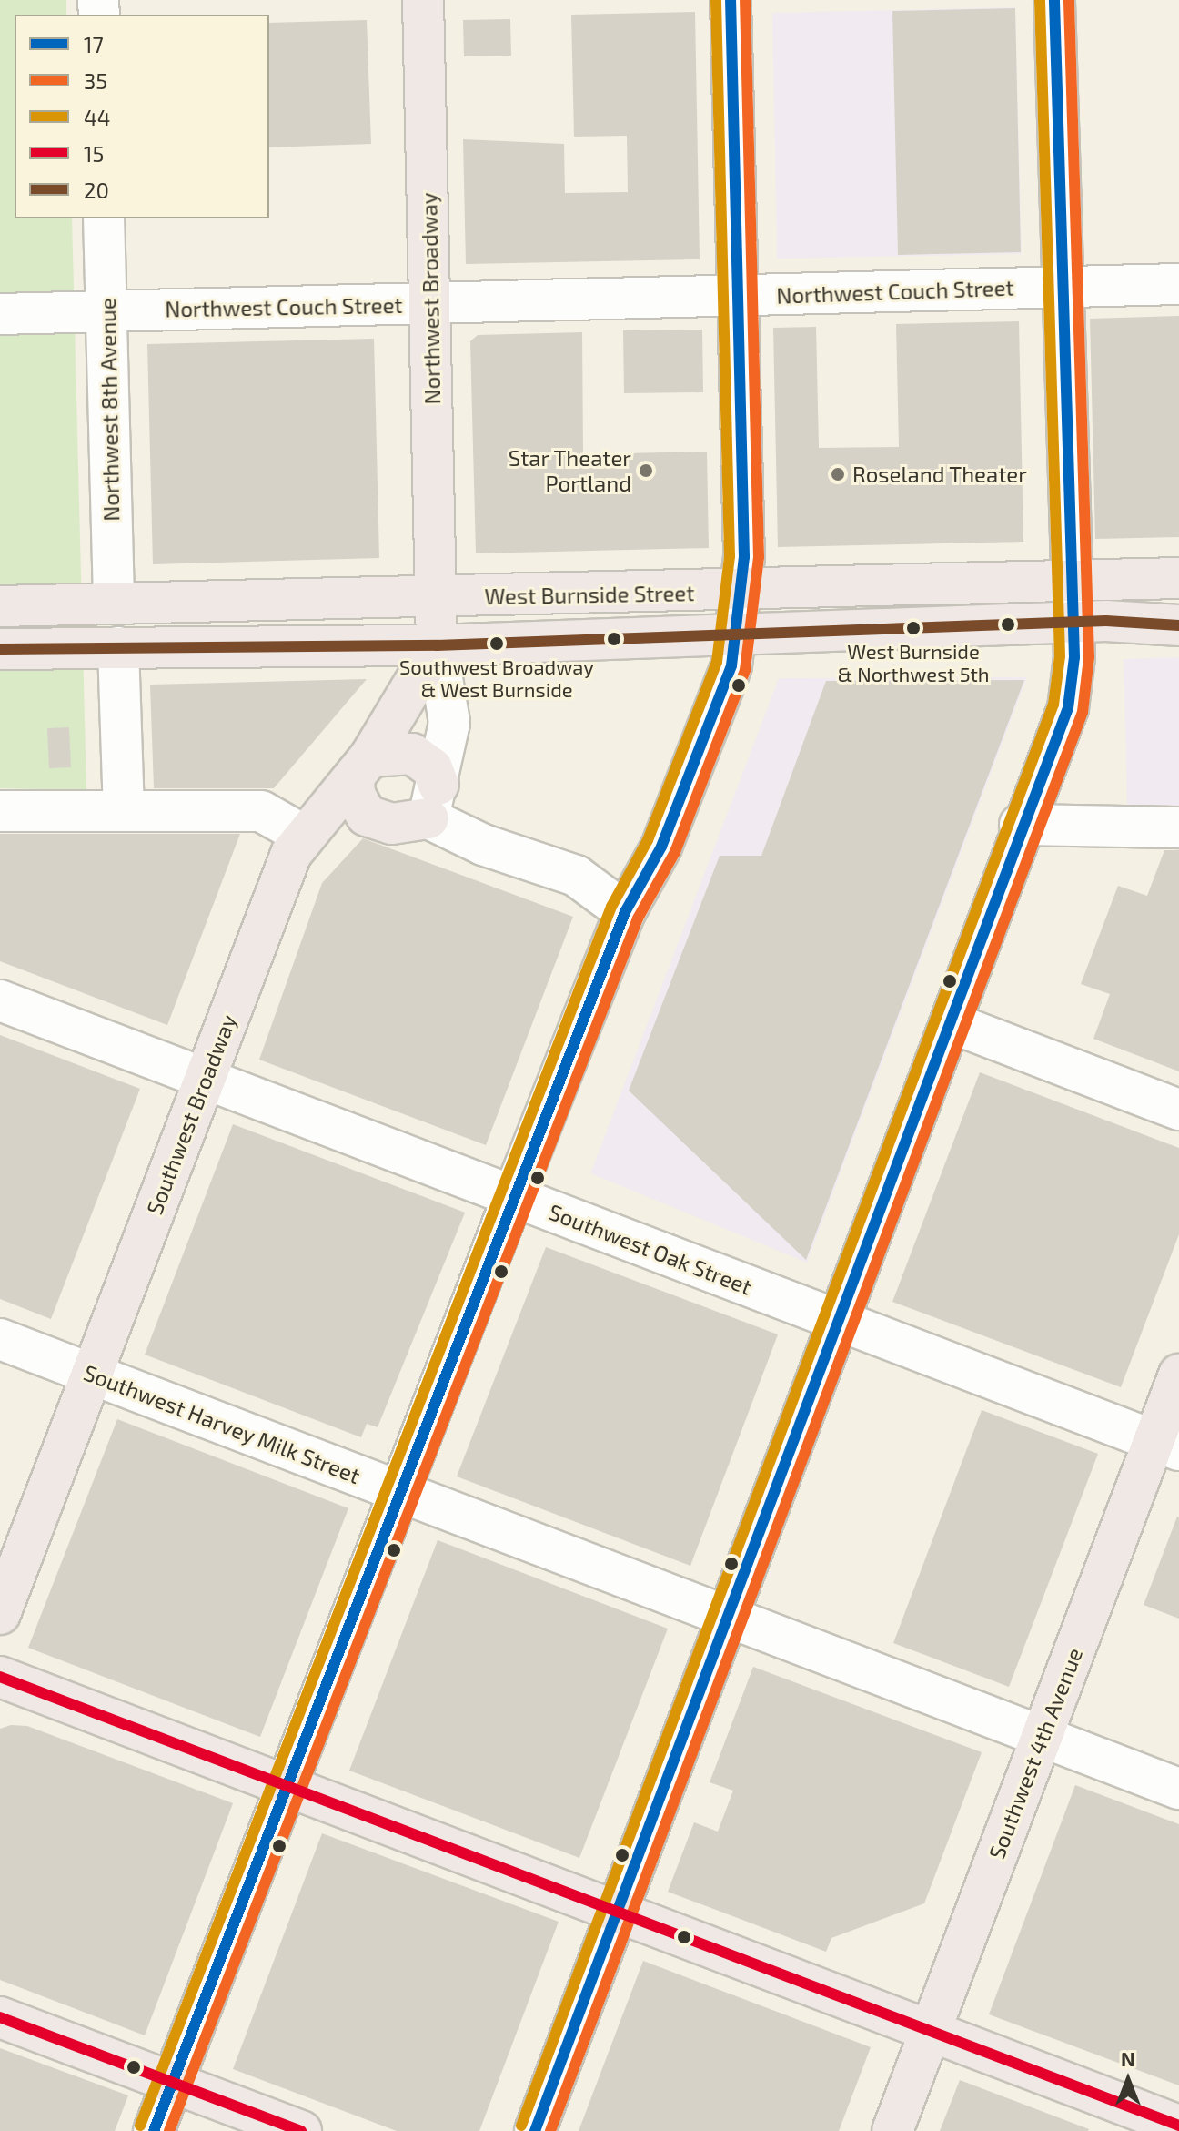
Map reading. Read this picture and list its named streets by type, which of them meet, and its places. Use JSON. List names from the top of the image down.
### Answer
{
  "streets": {
    "main road": [
      "Northwest Broadway",
      "West Burnside Street",
      "Southwest Broadway",
      "Southwest 4th Avenue"
    ],
    "street": [
      "Northwest Couch Street",
      "Northwest 8th Avenue",
      "Southwest Oak Street",
      "Southwest Harvey Milk Street"
    ]
  },
  "crossings": [
    ["Northwest Couch Street", "Northwest Broadway"],
    ["Northwest Couch Street", "Northwest 8th Avenue"],
    ["Northwest Broadway", "West Burnside Street"],
    ["Northwest 8th Avenue", "West Burnside Street"],
    ["West Burnside Street", "Southwest Broadway"],
    ["Southwest Broadway", "Southwest Oak Street"],
    ["Southwest Broadway", "Southwest Harvey Milk Street"],
    ["Southwest Oak Street", "Southwest 4th Avenue"],
    ["Southwest Harvey Milk Street", "Southwest 4th Avenue"]
  ],
  "places": [
    "Star Theater Portland",
    "Roseland Theater",
    "West Burnside & Northwest 5th",
    "Southwest Broadway & West Burnside"
  ],
  "lines": [
    "transit line 17",
    "transit line 35",
    "transit line 44",
    "transit line 20",
    "transit line 15"
  ],
  "legend": [
    "17",
    "35",
    "44",
    "15",
    "20"
  ],
  "north": "top"
}
